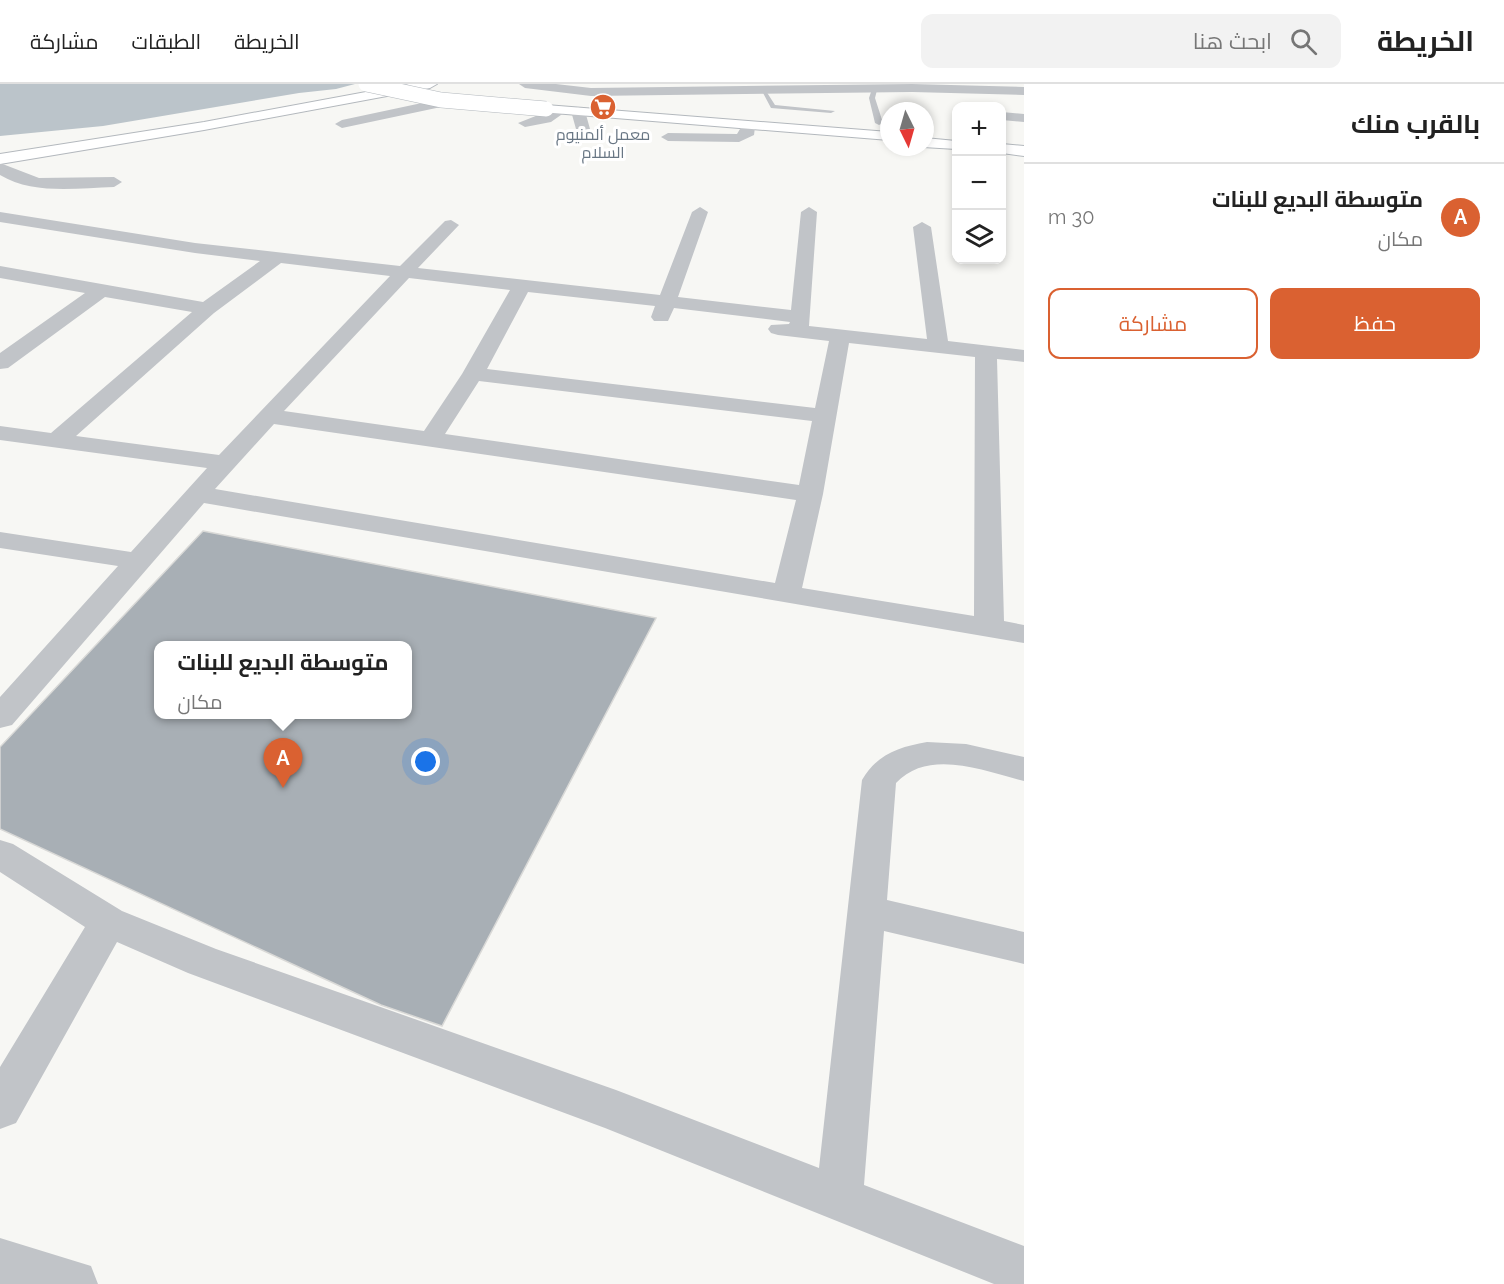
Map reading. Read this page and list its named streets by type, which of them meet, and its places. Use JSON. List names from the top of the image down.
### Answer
{
  "places": {
    "supermarket": ["معمل ألمنيوم السلام"]
  },
  "north": "bottom",
  "page": {
    "header": "الخريطة",
    "search": "ابحث هنا",
    "nav": ["الخريطة", "الطبقات", "مشاركة"],
    "heading": "بالقرب منك",
    "map_buttons": ["+", "−"],
    "list": [
      {
        "mark": "A",
        "name": "متوسطة البديع للبنات",
        "note": "مكان",
        "value": "30 m"
      }
    ],
    "buttons": ["حفظ", "مشاركة"],
    "popup": ["متوسطة البديع للبنات", "مكان"],
    "pins": "A"
  }
}
